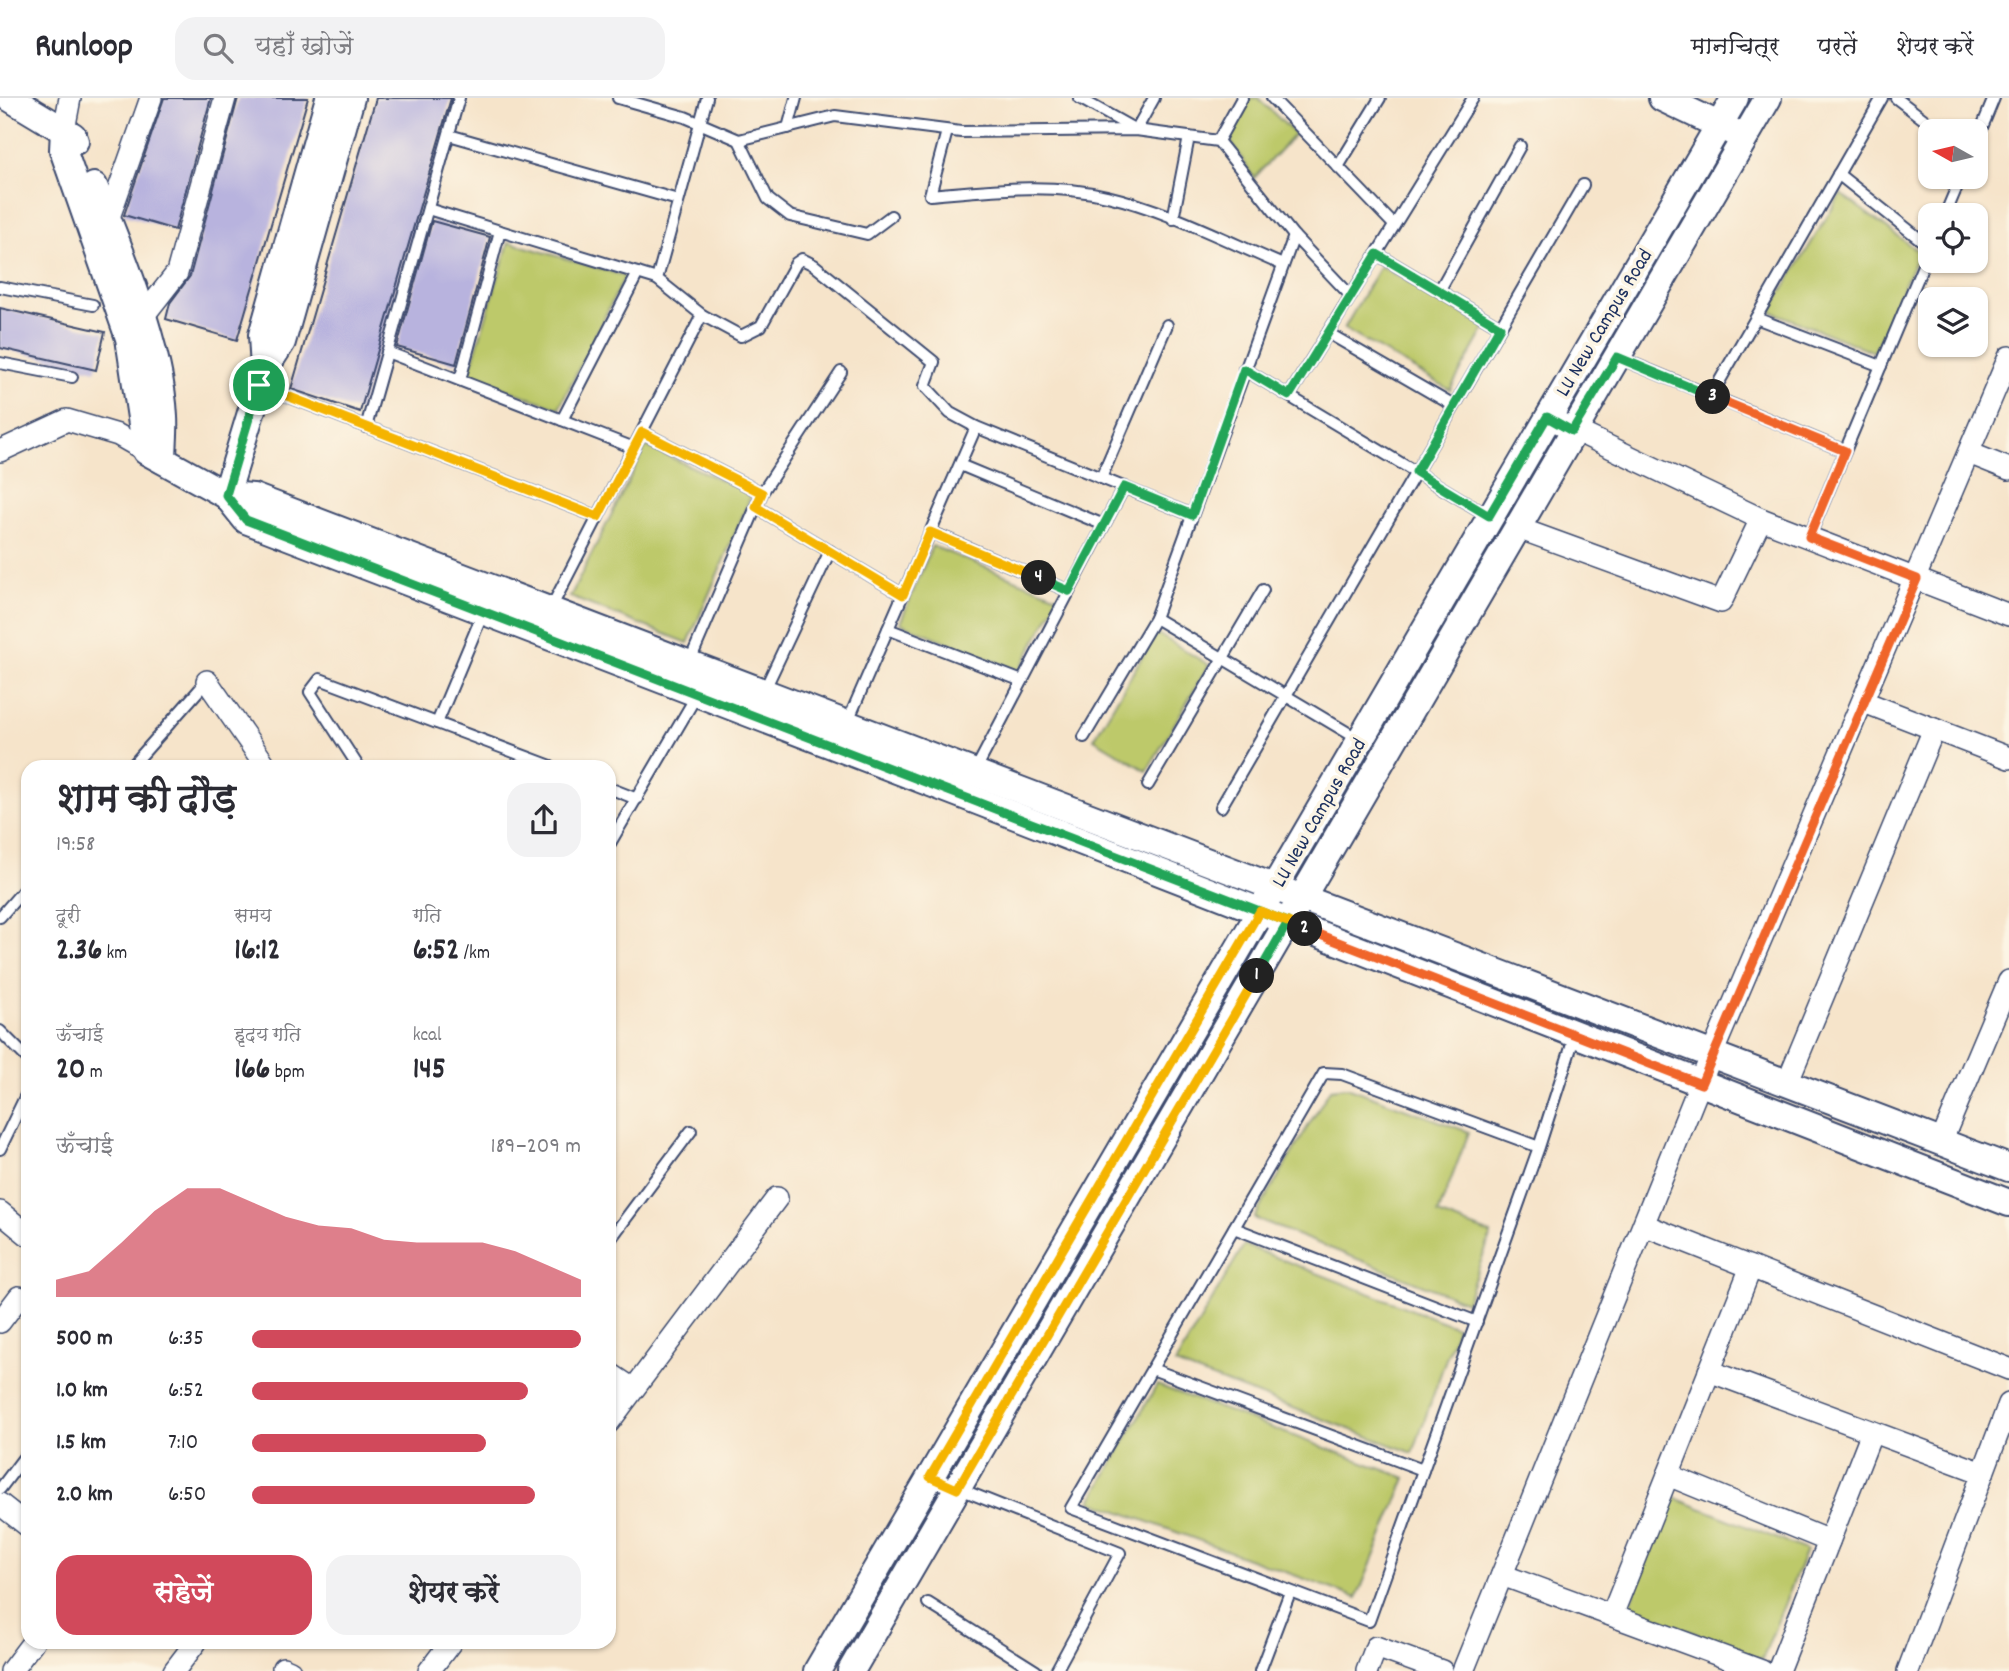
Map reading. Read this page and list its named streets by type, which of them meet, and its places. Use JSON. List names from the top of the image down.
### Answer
{
  "streets": {
    "street": ["LU New Campus Road"]
  },
  "north": "left",
  "page": {
    "header": "Runloop",
    "search": "यहाँ खोजें",
    "nav": ["मानचित्र", "परतें", "शेयर करें"],
    "pins": [
      "3",
      "4",
      "2",
      "1"
    ],
    "heading": ["शाम की दौड़", "19:58"],
    "stats": [
      ["दूरी", "2.36 km"],
      ["समय", "16:12"],
      ["गति", "6:52 /km"],
      ["ऊँचाई", "20 m"],
      ["हृदय गति", "166 bpm"],
      ["kcal", "145"]
    ],
    "chart": ["ऊँचाई", "189–209 m"],
    "list": [
      {
        "name": "500 m",
        "note": "6:35"
      },
      {
        "name": "1.0 km",
        "note": "6:52"
      },
      {
        "name": "1.5 km",
        "note": "7:10"
      },
      {
        "name": "2.0 km",
        "note": "6:50"
      }
    ],
    "buttons": ["सहेजें", "शेयर करें"]
  }
}
